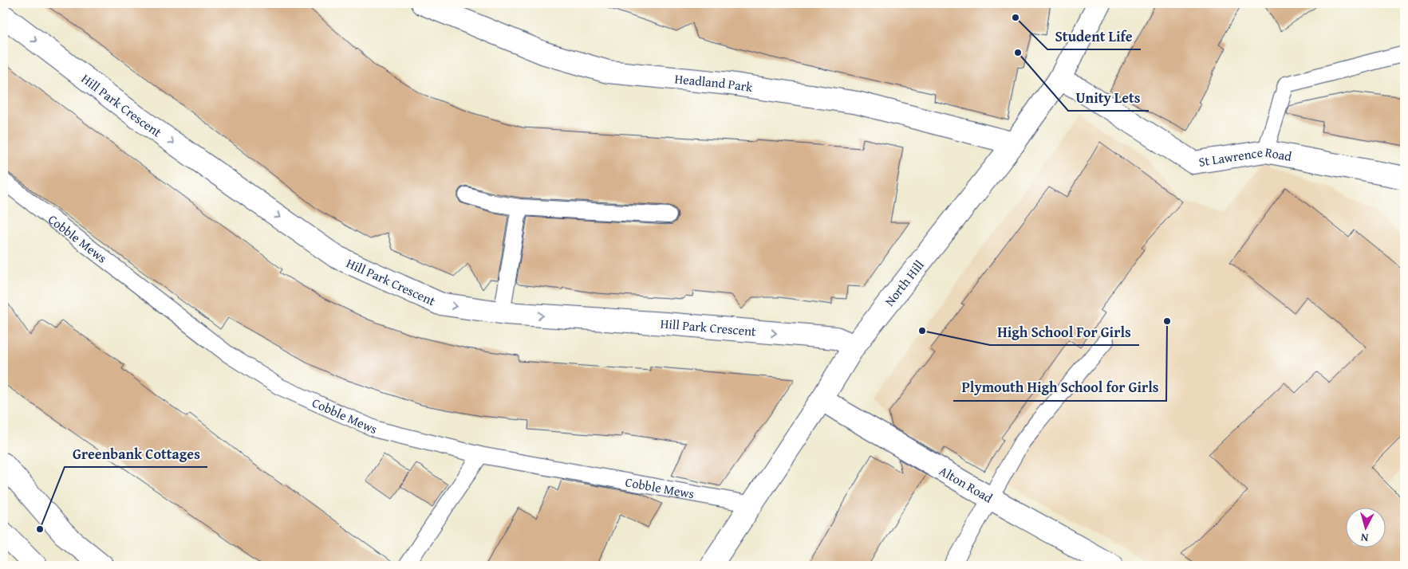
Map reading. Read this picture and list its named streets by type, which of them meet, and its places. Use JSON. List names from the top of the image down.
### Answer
{
  "streets": {
    "street": [
      "Headland Park",
      "Hill Park Crescent",
      "St Lawrence Road",
      "North Hill",
      "Alton Road"
    ],
    "lane": ["Cobble Mews"]
  },
  "crossings": [
    ["Headland Park", "North Hill"],
    ["Hill Park Crescent", "North Hill"],
    ["St Lawrence Road", "North Hill"],
    ["Cobble Mews", "North Hill"],
    ["North Hill", "Alton Road"]
  ],
  "one_way": ["Hill Park Crescent"],
  "places": [
    "Student Life",
    "Unity Lets",
    "Plymouth High School for Girls",
    "High School For Girls",
    "Greenbank Cottages"
  ],
  "north": "bottom"
}
